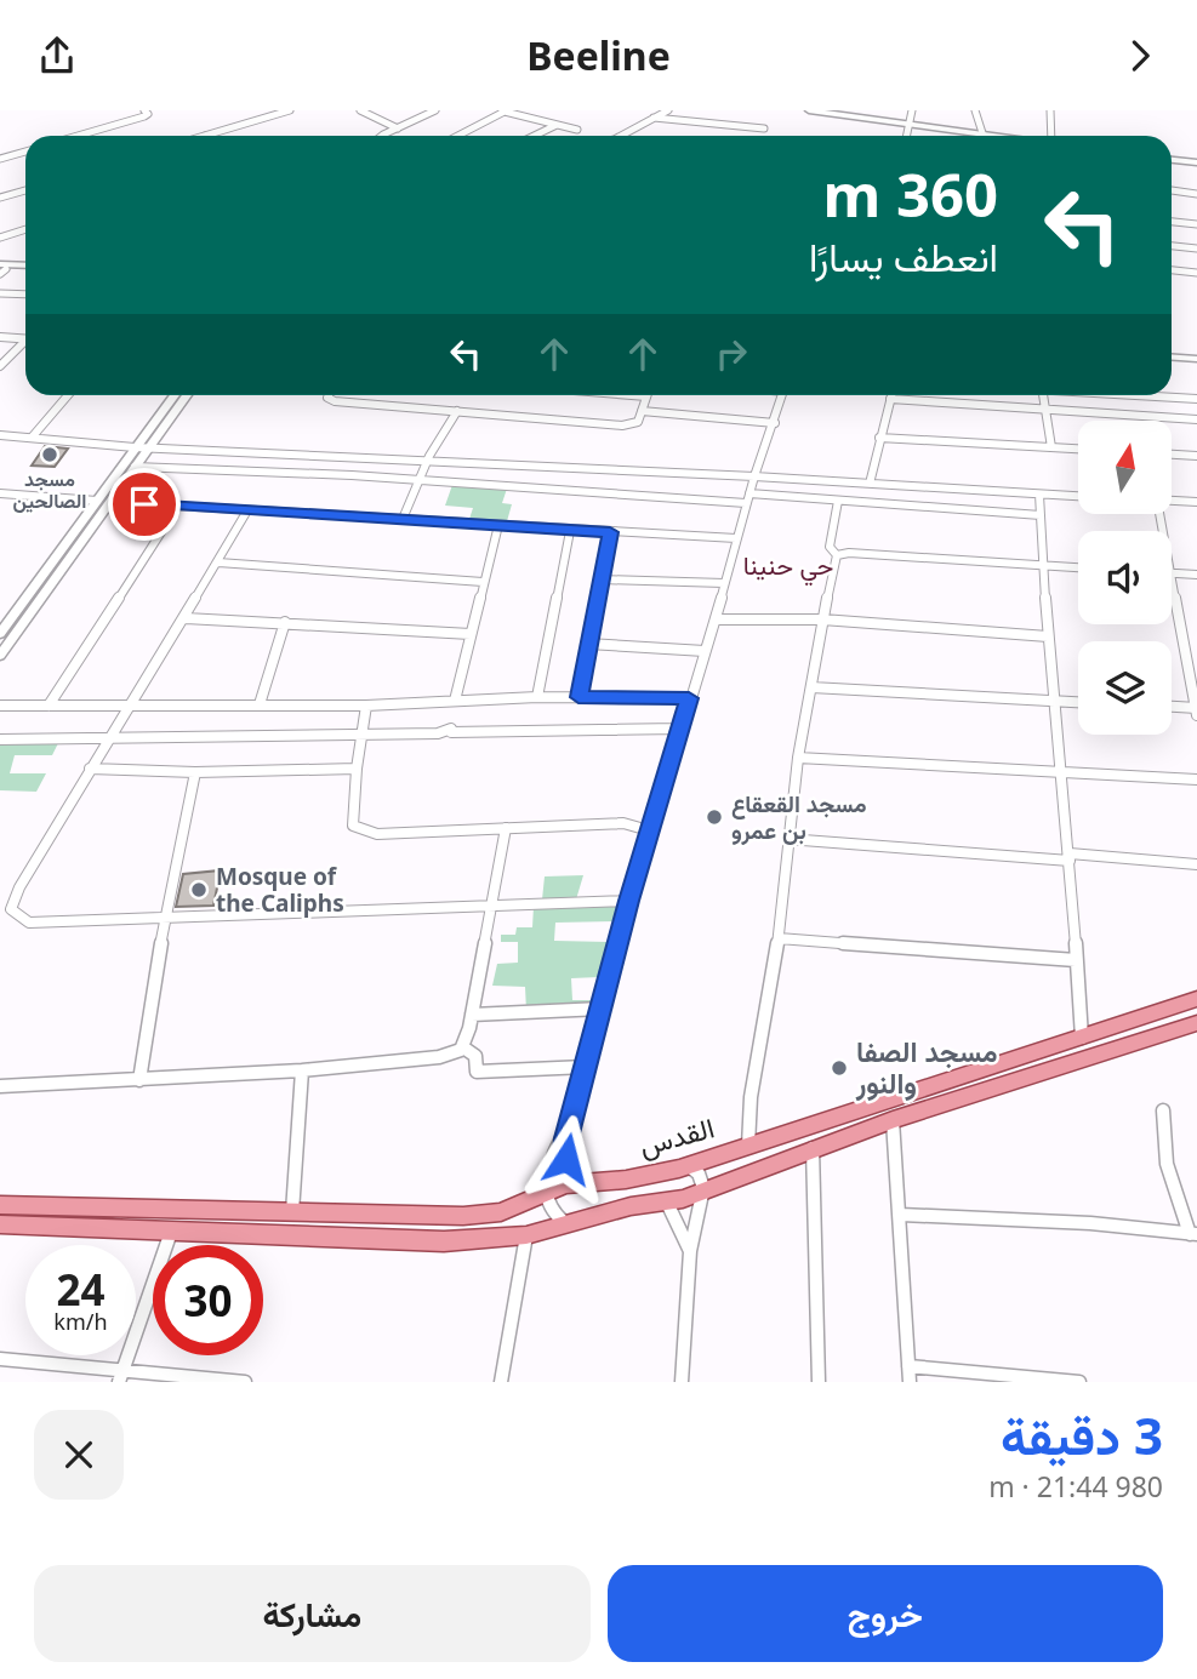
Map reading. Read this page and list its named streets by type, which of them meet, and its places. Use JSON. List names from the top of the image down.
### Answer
{
  "streets": {
    "main road": ["القدس"]
  },
  "districts": ["حي حنينا"],
  "places": [
    "مسجد الصالحين",
    "مسجد القعقاع بن عمرو",
    "Mosque of the Caliphs",
    "مسجد الصفا والنور"
  ],
  "north": "top",
  "page": {
    "header": "Beeline",
    "turn": ["360 m", "انعطف يسارًا"],
    "speed": "24 km/h",
    "limit": "30",
    "heading": ["3 دقيقة", "980 m · 21:44"],
    "buttons": ["خروج", "مشاركة"]
  }
}
